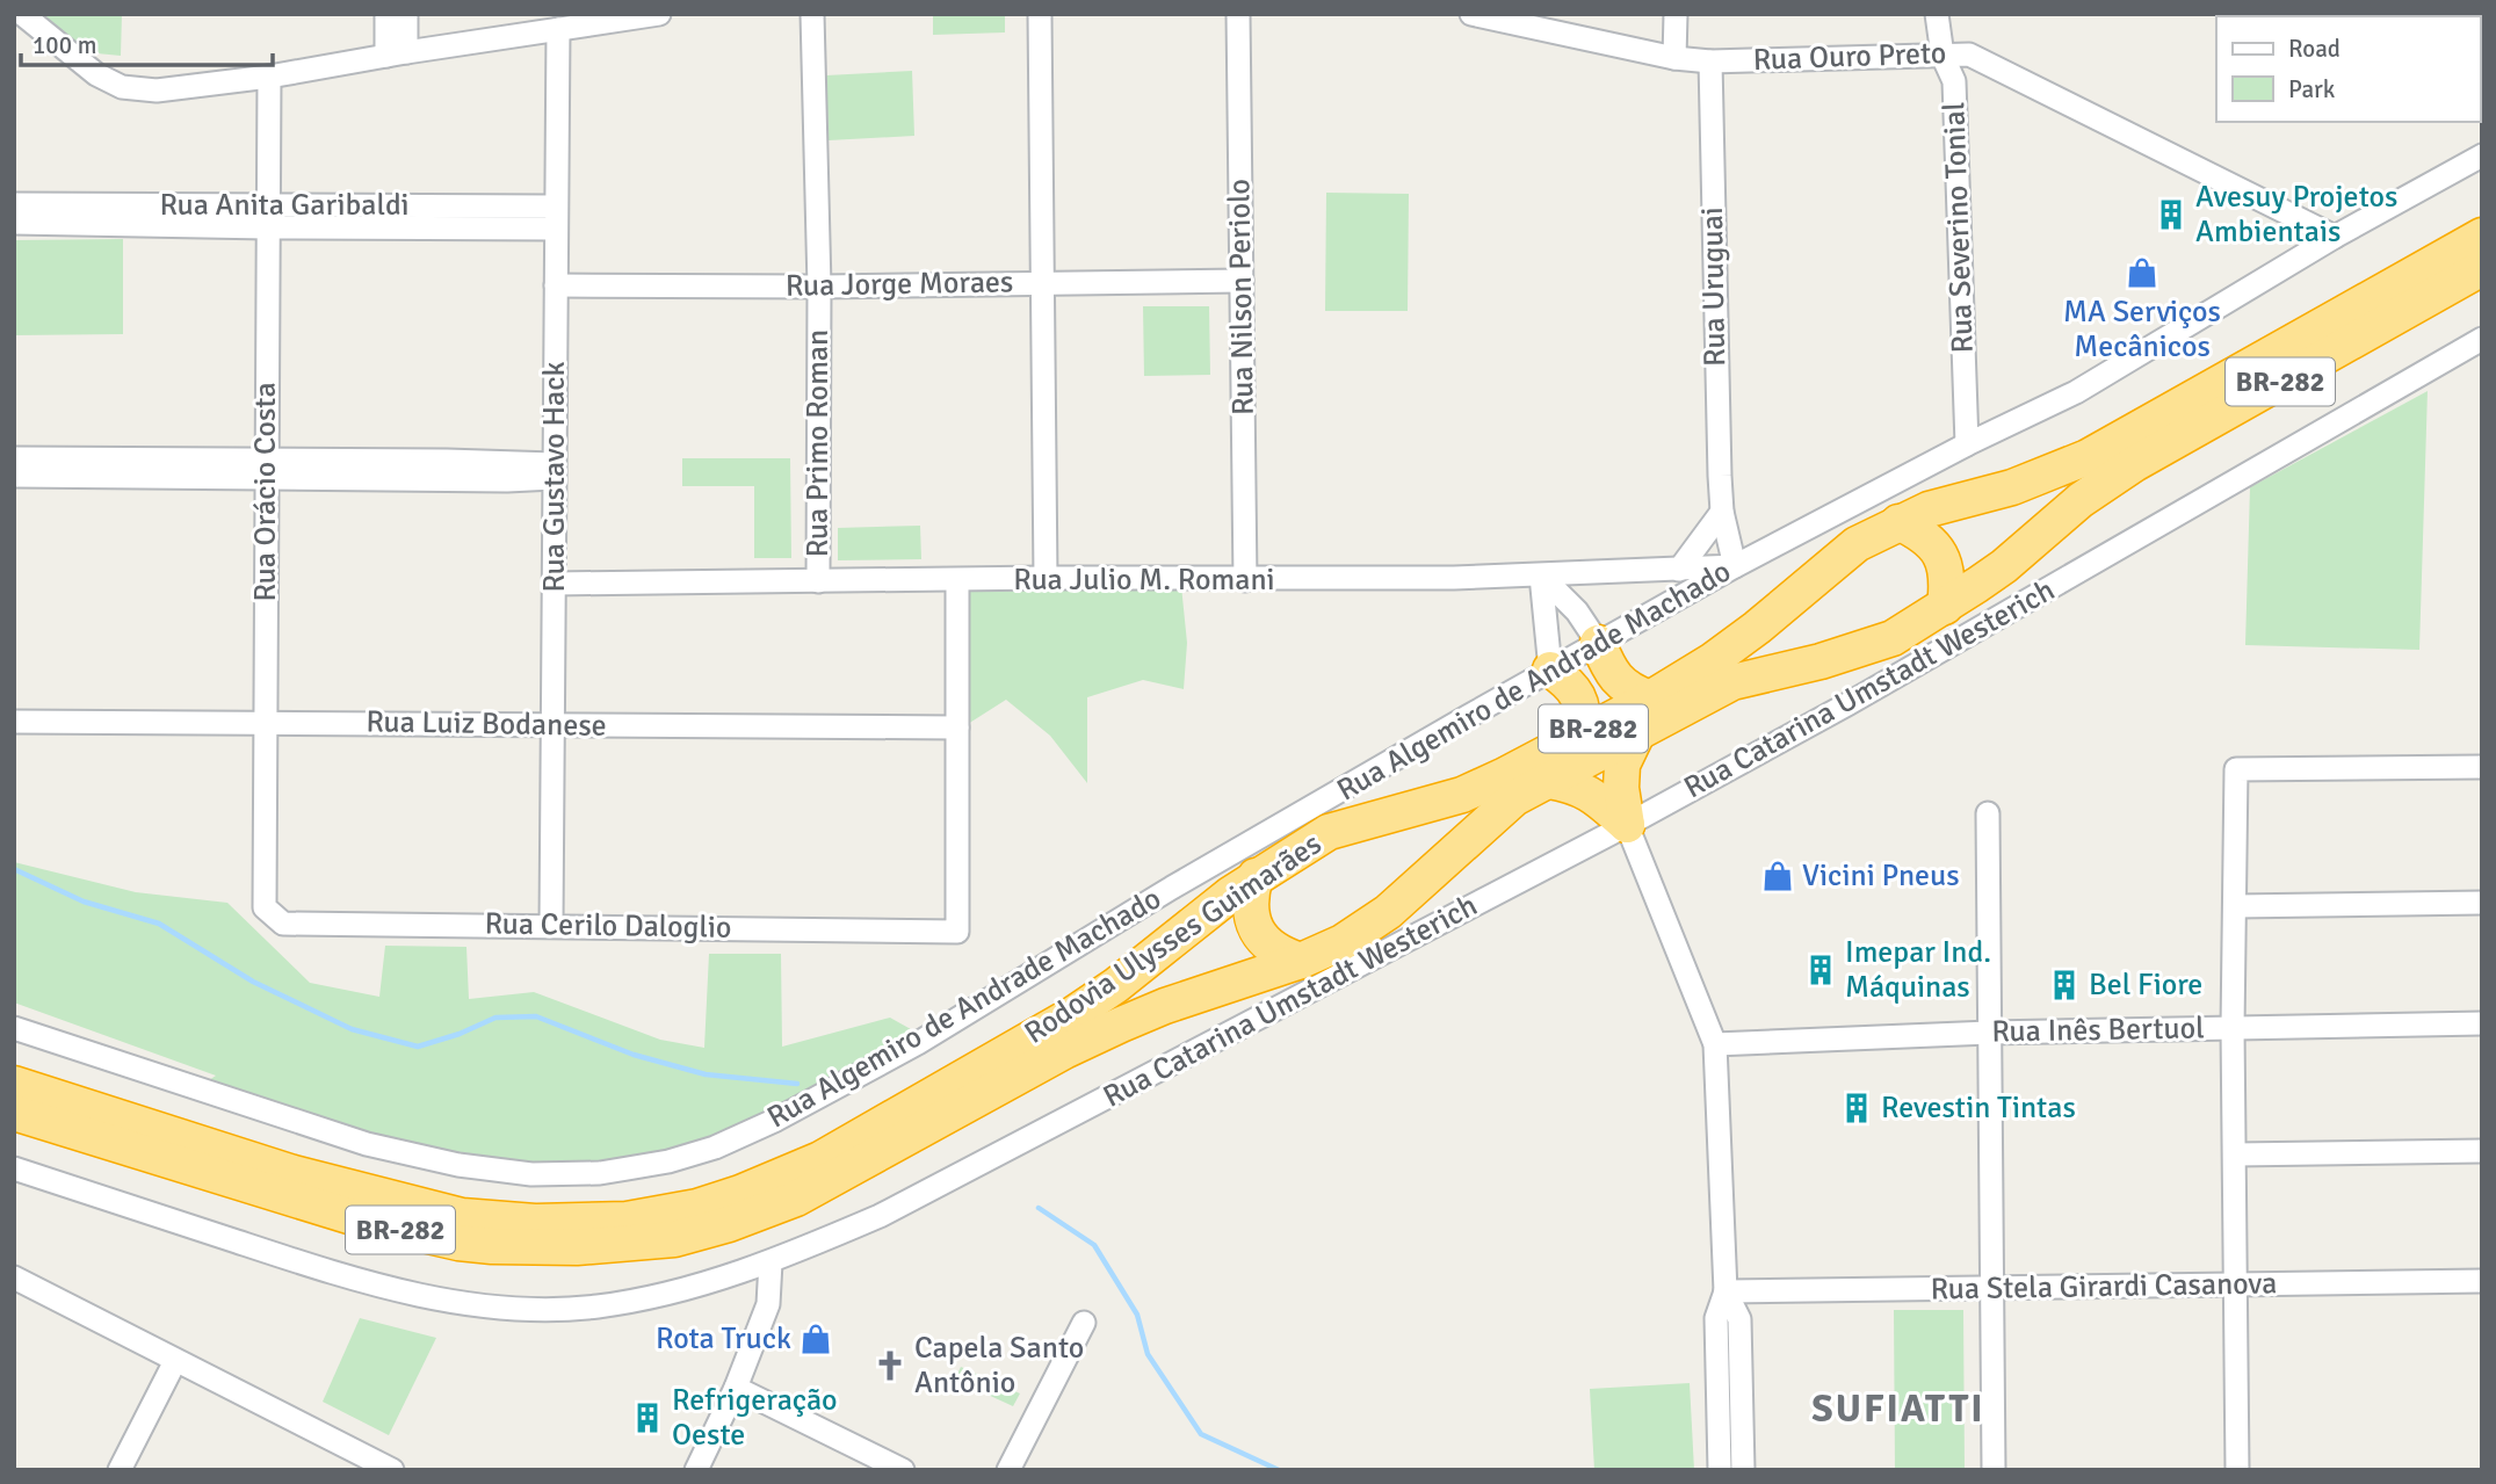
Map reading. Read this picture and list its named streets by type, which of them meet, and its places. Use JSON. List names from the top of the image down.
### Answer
{
  "streets": {
    "highway": ["BR-282", "Rodovia Ulysses Guimarães"],
    "street": [
      "Rua Ouro Preto",
      "Rua Anita Garibaldi",
      "Rua Severino Tonial",
      "Rua Jorge Moraes",
      "Rua Uruguai",
      "Rua Nilson Periolo",
      "Rua Primo Roman",
      "Rua Gustavo Hack",
      "Rua Orácio Costa",
      "Rua Julio M. Romani",
      "Rua Algemiro de Andrade Machado",
      "Rua Catarina Umstadt Westerich",
      "Rua Luiz Bodanese",
      "Rua Cerilo Daloglio",
      "Rua Inês Bertuol",
      "Rua Stela Girardi Casanova"
    ]
  },
  "crossings": [
    ["Rua Ouro Preto", "Rua Severino Tonial"],
    ["Rua Ouro Preto", "Rua Uruguai"],
    ["Rua Ouro Preto", "Rua Algemiro de Andrade Machado"],
    ["Rua Anita Garibaldi", "Rua Gustavo Hack"],
    ["Rua Anita Garibaldi", "Rua Orácio Costa"],
    ["Rua Severino Tonial", "Rua Algemiro de Andrade Machado"],
    ["Rua Jorge Moraes", "Rua Nilson Periolo"],
    ["Rua Jorge Moraes", "Rua Primo Roman"],
    ["Rua Jorge Moraes", "Rua Gustavo Hack"],
    ["Rua Uruguai", "Rua Julio M. Romani"],
    ["Rua Uruguai", "Rua Algemiro de Andrade Machado"],
    ["Rua Nilson Periolo", "Rua Julio M. Romani"],
    ["Rua Primo Roman", "Rua Julio M. Romani"],
    ["Rua Gustavo Hack", "Rua Julio M. Romani"],
    ["Rua Gustavo Hack", "Rua Luiz Bodanese"],
    ["Rua Gustavo Hack", "Rua Cerilo Daloglio"],
    ["Rua Orácio Costa", "Rua Luiz Bodanese"],
    ["Rua Orácio Costa", "Rua Cerilo Daloglio"],
    ["Rua Julio M. Romani", "Rua Algemiro de Andrade Machado"],
    ["Rua Luiz Bodanese", "Rua Cerilo Daloglio"]
  ],
  "districts": ["SUFIATTI"],
  "places": {
    "building": [
      "Avesuy Projetos Ambientais",
      "Imepar Ind. Máquinas",
      "Bel Fiore",
      "Revestin Tintas",
      "Refrigeração Oeste"
    ],
    "shop": ["MA Serviços Mecânicos", "Vicini Pneus", "Rota Truck"],
    "church": ["Capela Santo Antônio"]
  },
  "legend": ["Road", "Park"],
  "scale_bar": "100 m"
}
